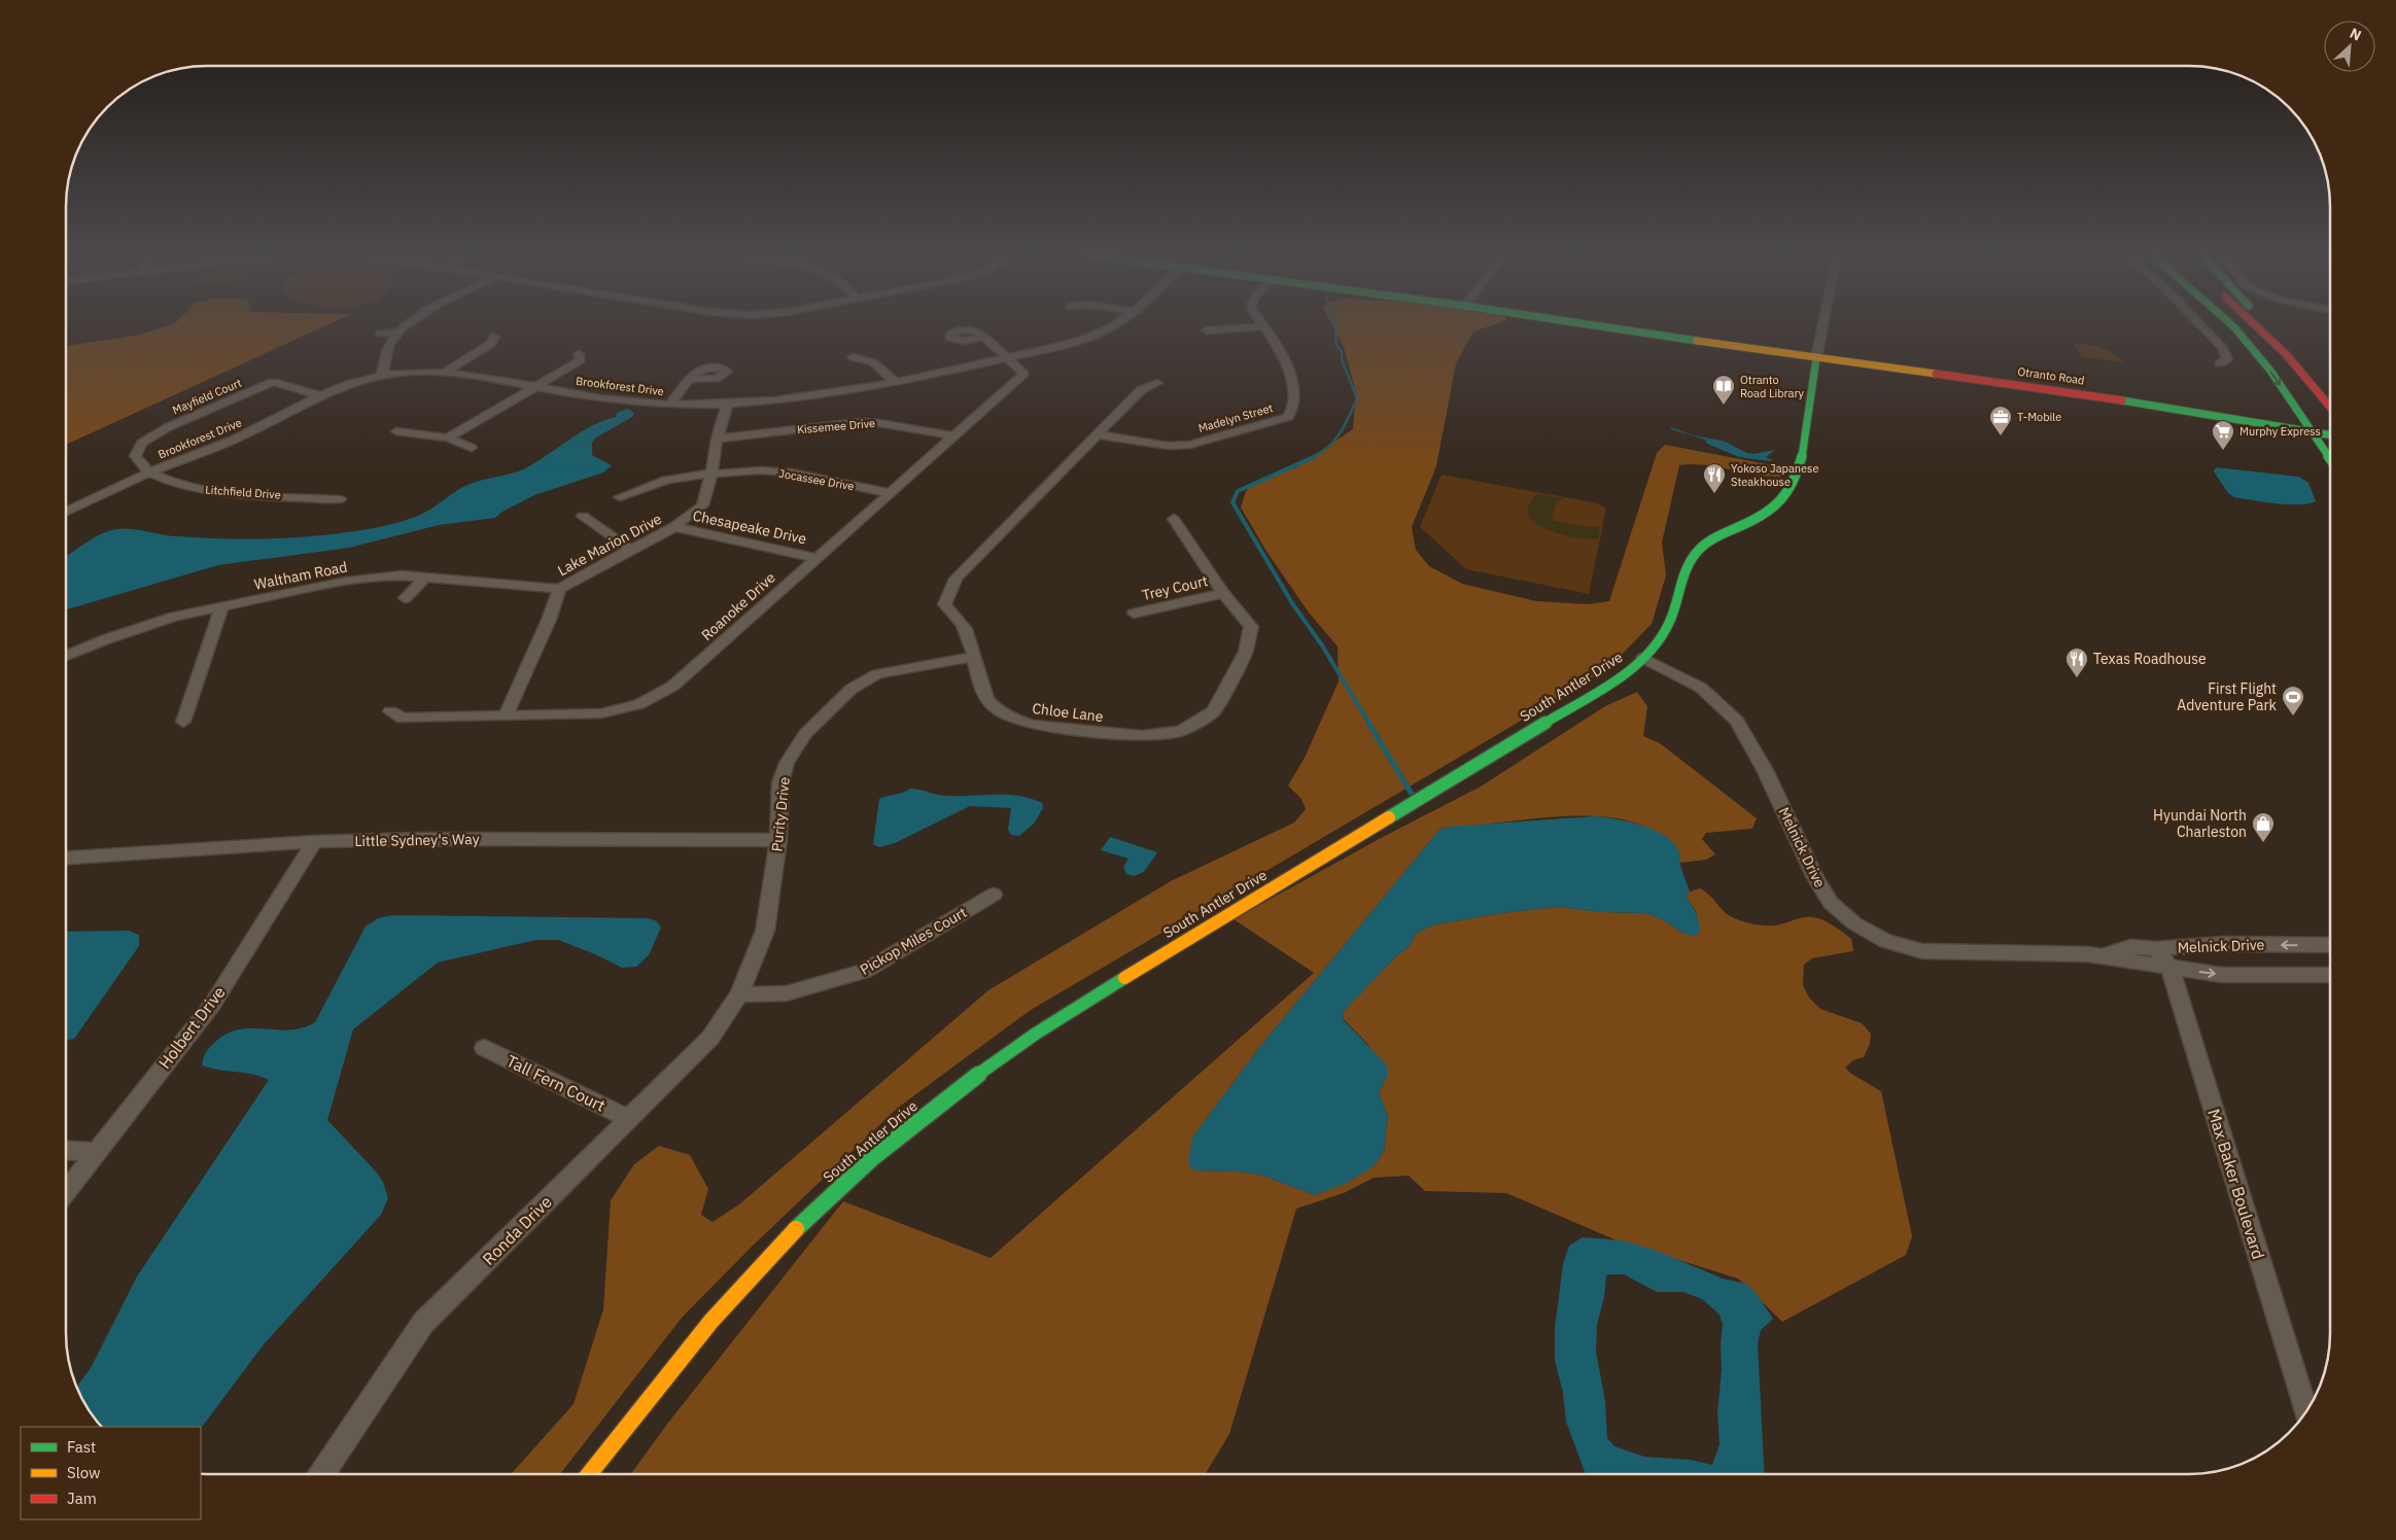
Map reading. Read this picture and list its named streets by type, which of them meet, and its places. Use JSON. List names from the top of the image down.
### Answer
{
  "streets": {
    "main road": ["Otranto Road", "South Antler Drive"],
    "street": [
      "Brookforest Drive",
      "Mayfield Court",
      "Madelyn Street",
      "Kissemee Drive",
      "Jocassee Drive",
      "Litchfield Drive",
      "Chesapeake Drive",
      "Lake Marion Drive",
      "Waltham Road",
      "Trey Court",
      "Roanoke Drive",
      "Chloe Lane",
      "Purity Drive",
      "Little Sydney's Way",
      "Melnick Drive",
      "Pickop Miles Court",
      "Holbert Drive",
      "Tall Fern Court",
      "Max Baker Boulevard",
      "Ronda Drive"
    ]
  },
  "crossings": [
    ["Otranto Road", "South Antler Drive"],
    ["Brookforest Drive", "Mayfield Court"],
    ["Brookforest Drive", "Litchfield Drive"],
    ["Brookforest Drive", "Lake Marion Drive"],
    ["Brookforest Drive", "Roanoke Drive"],
    ["Mayfield Court", "Litchfield Drive"],
    ["Madelyn Street", "Chloe Lane"],
    ["Kissemee Drive", "Lake Marion Drive"],
    ["Kissemee Drive", "Roanoke Drive"],
    ["Jocassee Drive", "Lake Marion Drive"],
    ["Jocassee Drive", "Roanoke Drive"],
    ["Chesapeake Drive", "Lake Marion Drive"],
    ["Chesapeake Drive", "Roanoke Drive"],
    ["Lake Marion Drive", "Waltham Road"],
    ["Lake Marion Drive", "Roanoke Drive"],
    ["Trey Court", "Chloe Lane"],
    ["South Antler Drive", "Melnick Drive"],
    ["Chloe Lane", "Purity Drive"],
    ["Purity Drive", "Little Sydney's Way"],
    ["Purity Drive", "Pickop Miles Court"],
    ["Purity Drive", "Ronda Drive"],
    ["Little Sydney's Way", "Holbert Drive"],
    ["Melnick Drive", "Max Baker Boulevard"],
    ["Pickop Miles Court", "Ronda Drive"],
    ["Tall Fern Court", "Ronda Drive"]
  ],
  "places": {
    "library": ["Otranto Road Library"],
    "office": ["T-Mobile"],
    "supermarket": ["Murphy Express"],
    "restaurant": ["Yokoso Japanese Steakhouse", "Texas Roadhouse"],
    "sports": ["First Flight Adventure Park"],
    "shop": ["Hyundai North Charleston"]
  },
  "legend": ["Fast", "Slow", "Jam"],
  "north": "top right"
}
